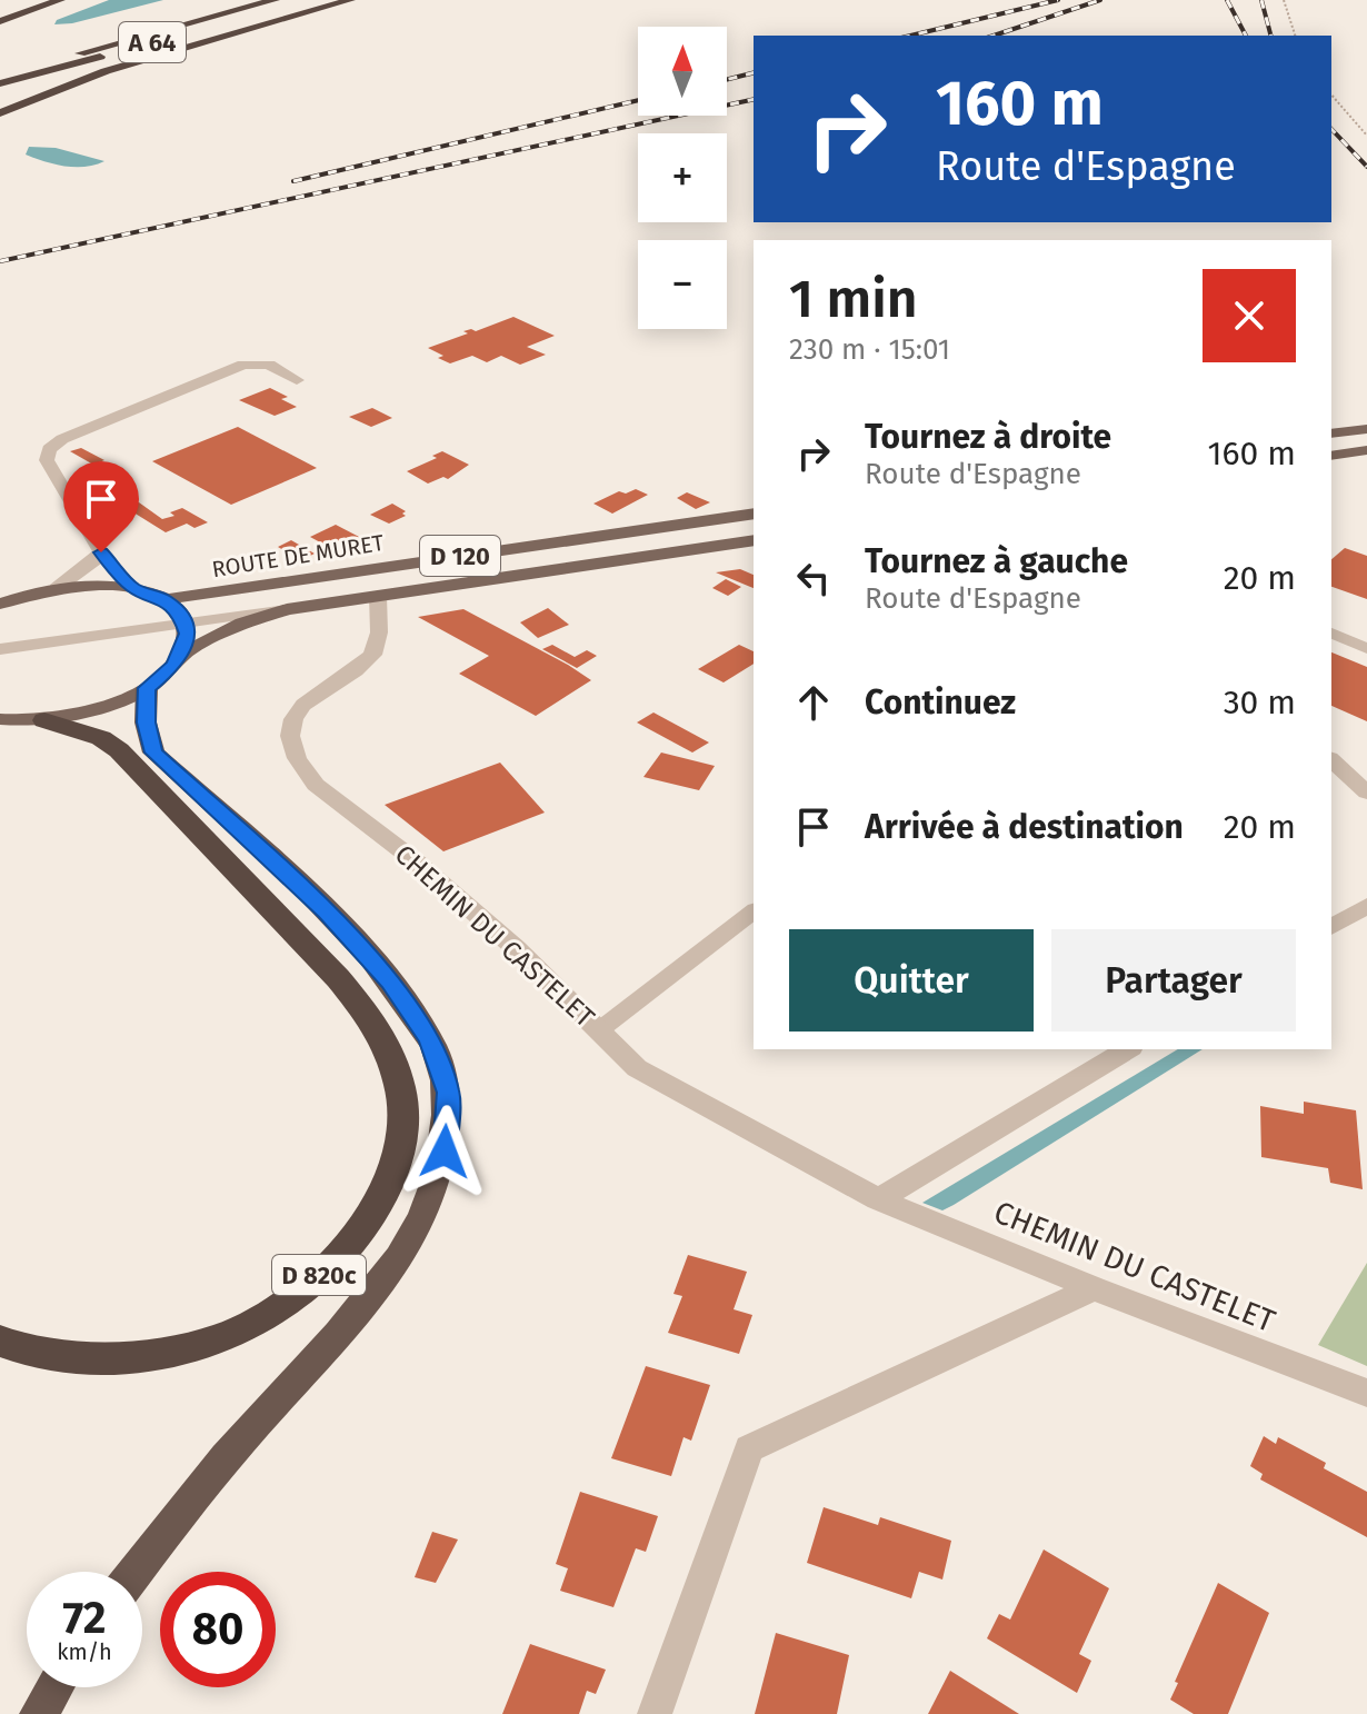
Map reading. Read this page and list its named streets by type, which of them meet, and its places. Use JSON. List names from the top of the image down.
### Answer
{
  "streets": {
    "highway": ["A 64", "D 820c"],
    "main road": ["ROUTE DE MURET", "D 120"],
    "street": ["CHEMIN DU CASTELET"]
  },
  "crossings": [
    ["ROUTE DE MURET", "CHEMIN DU CASTELET"],
    ["ROUTE DE MURET", "D 820c"]
  ],
  "north": "top",
  "page": {
    "map_buttons": ["+", "−"],
    "turn": ["160 m", "Route d'Espagne"],
    "heading": ["1 min", "230 m · 15:01"],
    "list": [
      {
        "name": "Tournez à droite",
        "note": "Route d'Espagne",
        "value": "160 m"
      },
      {
        "name": "Tournez à gauche",
        "note": "Route d'Espagne",
        "value": "20 m"
      },
      {
        "name": "Continuez",
        "value": "30 m"
      },
      {
        "name": "Arrivée à destination",
        "value": "20 m"
      }
    ],
    "buttons": ["Quitter", "Partager"],
    "speed": "72 km/h",
    "limit": "80"
  }
}
